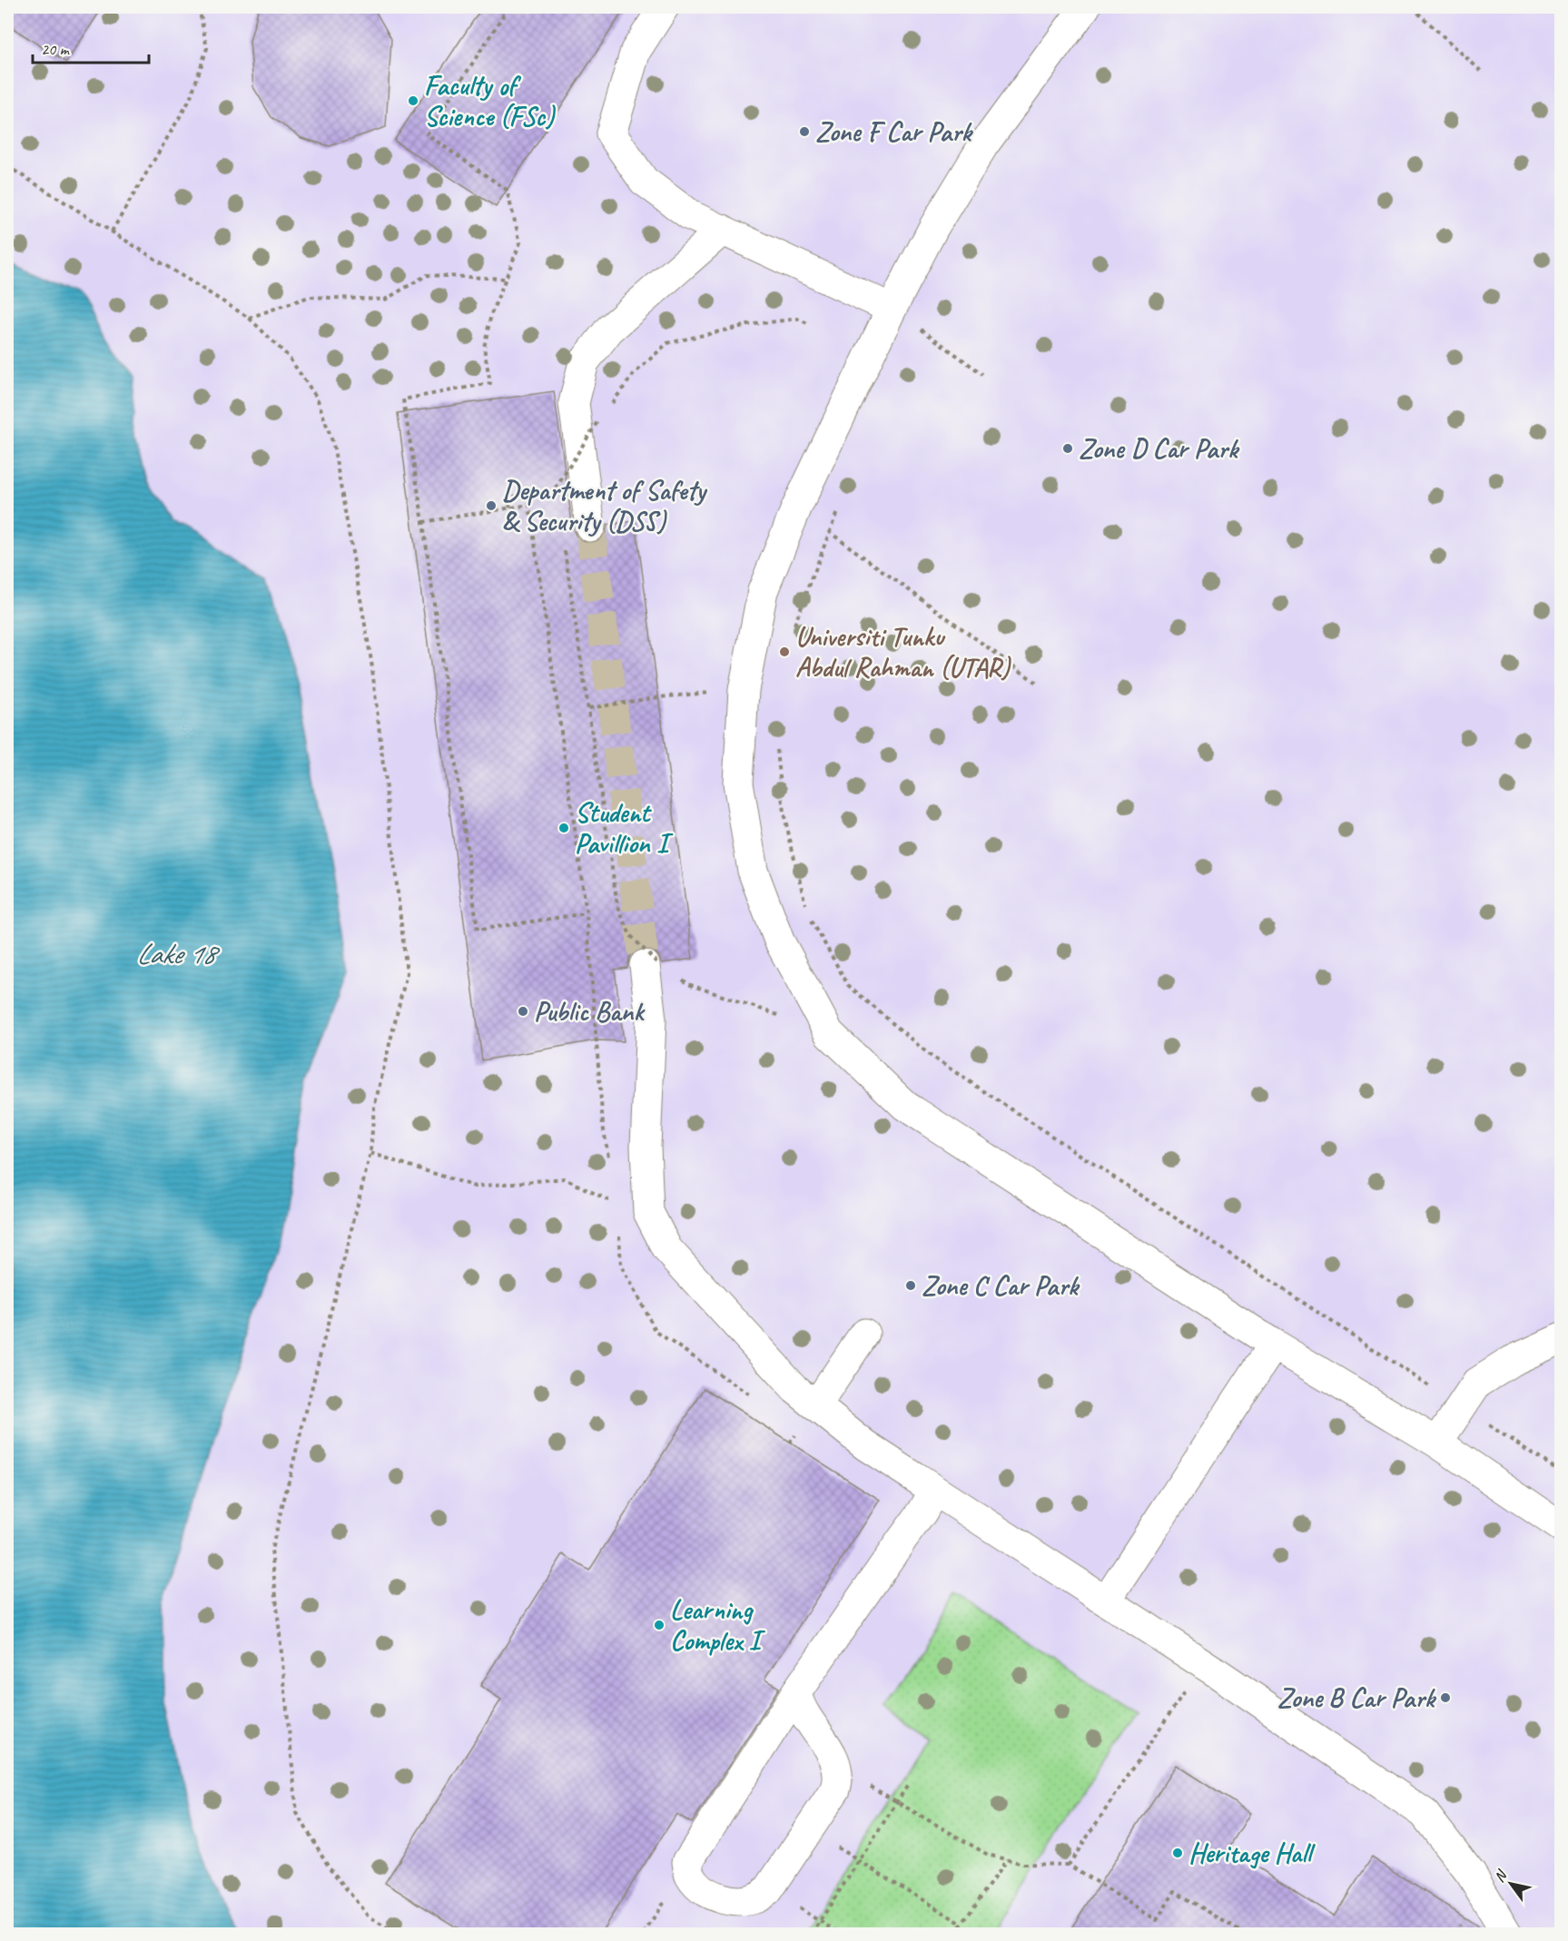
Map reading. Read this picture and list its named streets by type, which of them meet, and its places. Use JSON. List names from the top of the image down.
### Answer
{
  "water": ["Lake 18"],
  "places": [
    "Faculty of Science (FSc)",
    "Zone F Car Park",
    "Zone D Car Park",
    "Department of Safety & Security (DSS)",
    "Universiti Tunku Abdul Rahman (UTAR)",
    "Student Pavillion I",
    "Public Bank",
    "Zone C Car Park",
    "Learning Complex I",
    "Zone B Car Park",
    "Heritage Hall"
  ],
  "scale_bar": "20 m",
  "north": "top left"
}
